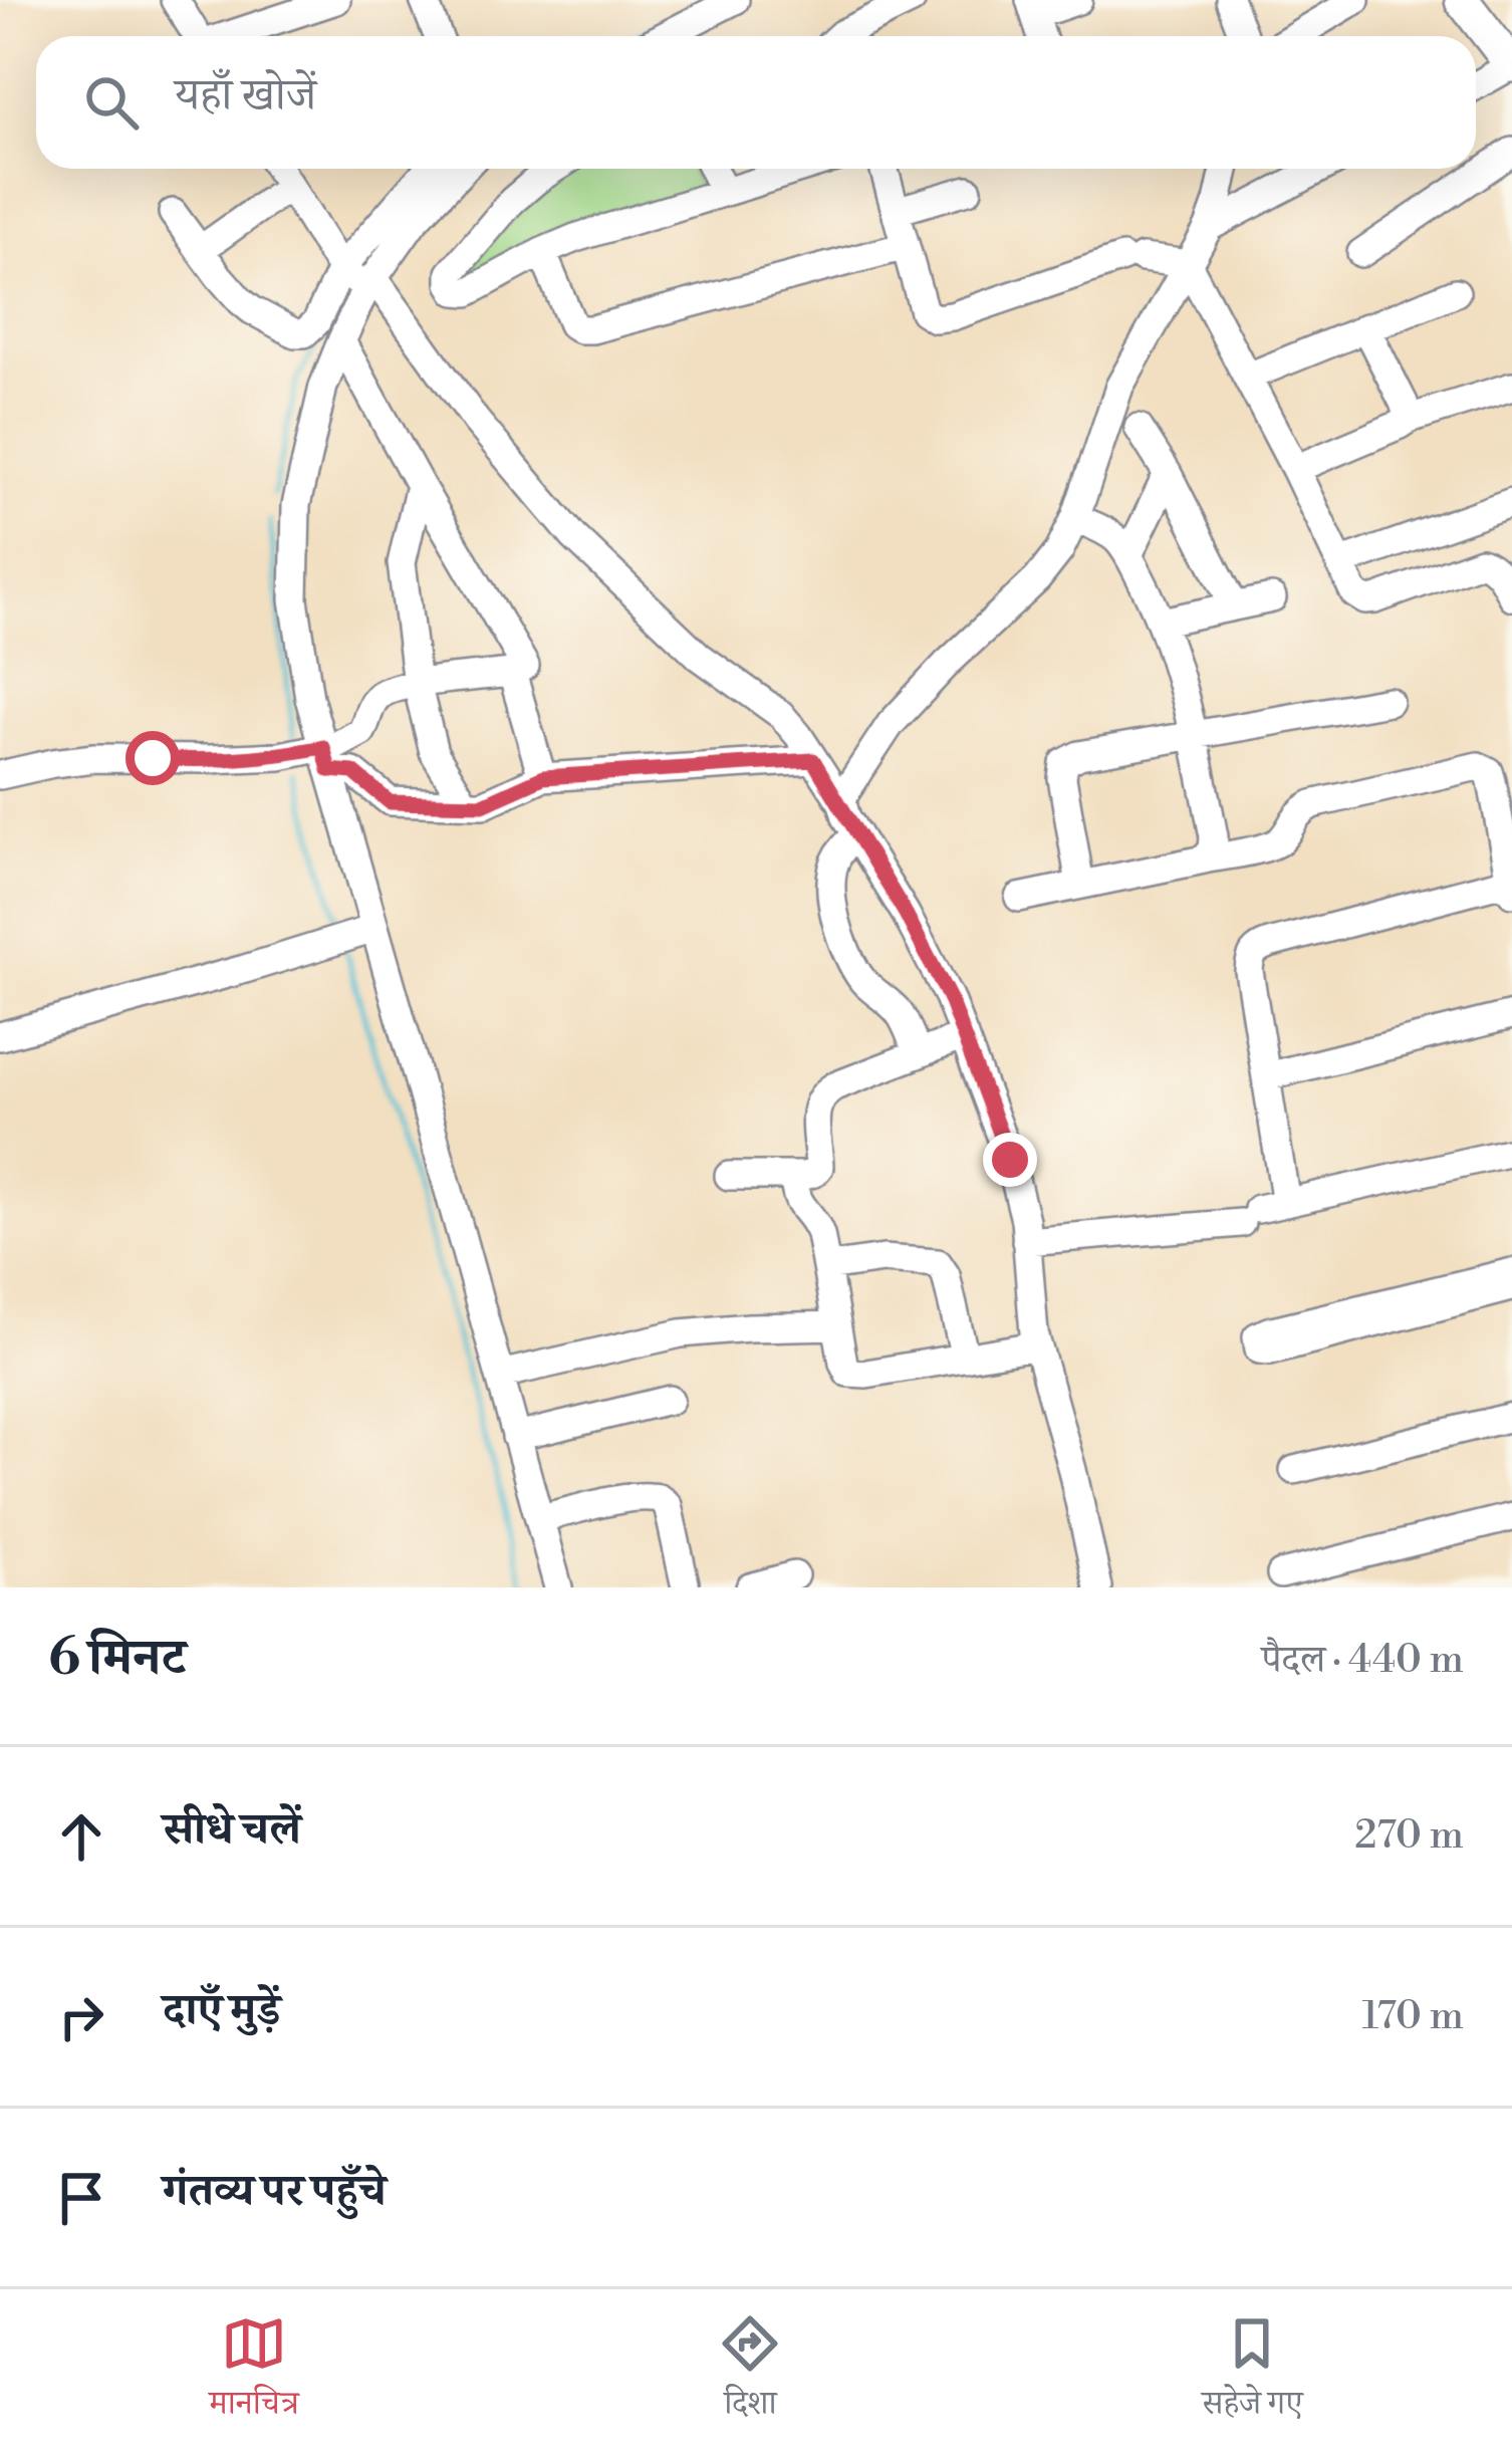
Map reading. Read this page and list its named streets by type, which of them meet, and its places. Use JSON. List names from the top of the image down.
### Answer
{
  "page": {
    "search": "यहाँ खोजें",
    "heading": ["6 मिनट", "पैदल · 440 m"],
    "list": [
      ["सीधे चलें", "270 m"],
      ["दाएँ मुड़ें", "170 m"],
      "गंतव्य पर पहुँचे"
    ],
    "nav": ["मानचित्र", "दिशा", "सहेजे गए"]
  }
}
